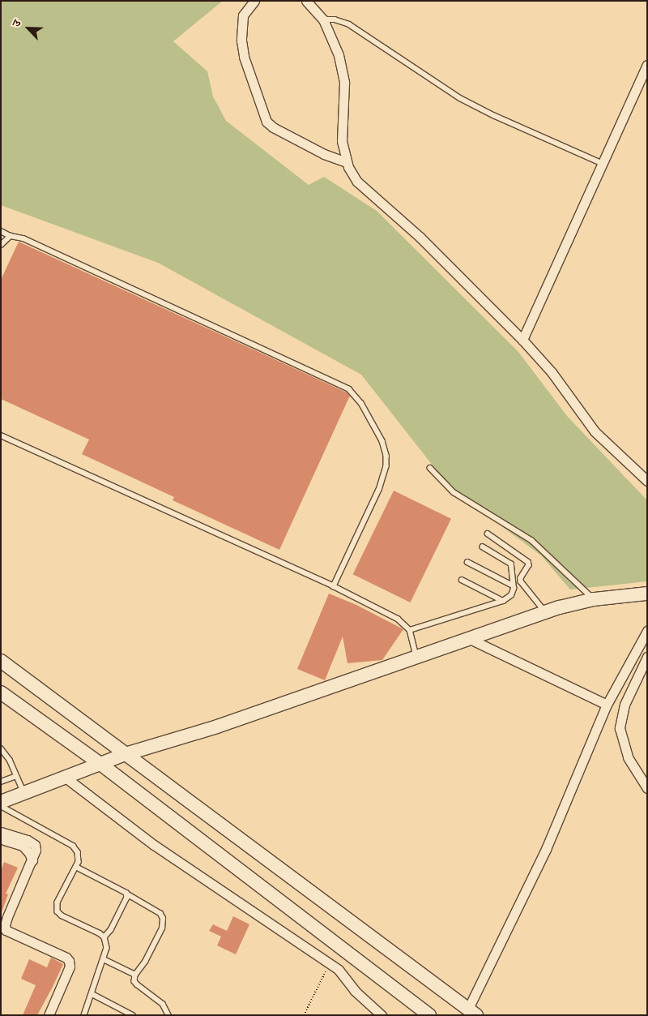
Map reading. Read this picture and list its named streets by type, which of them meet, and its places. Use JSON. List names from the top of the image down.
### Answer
{
  "north": "top left"
}
